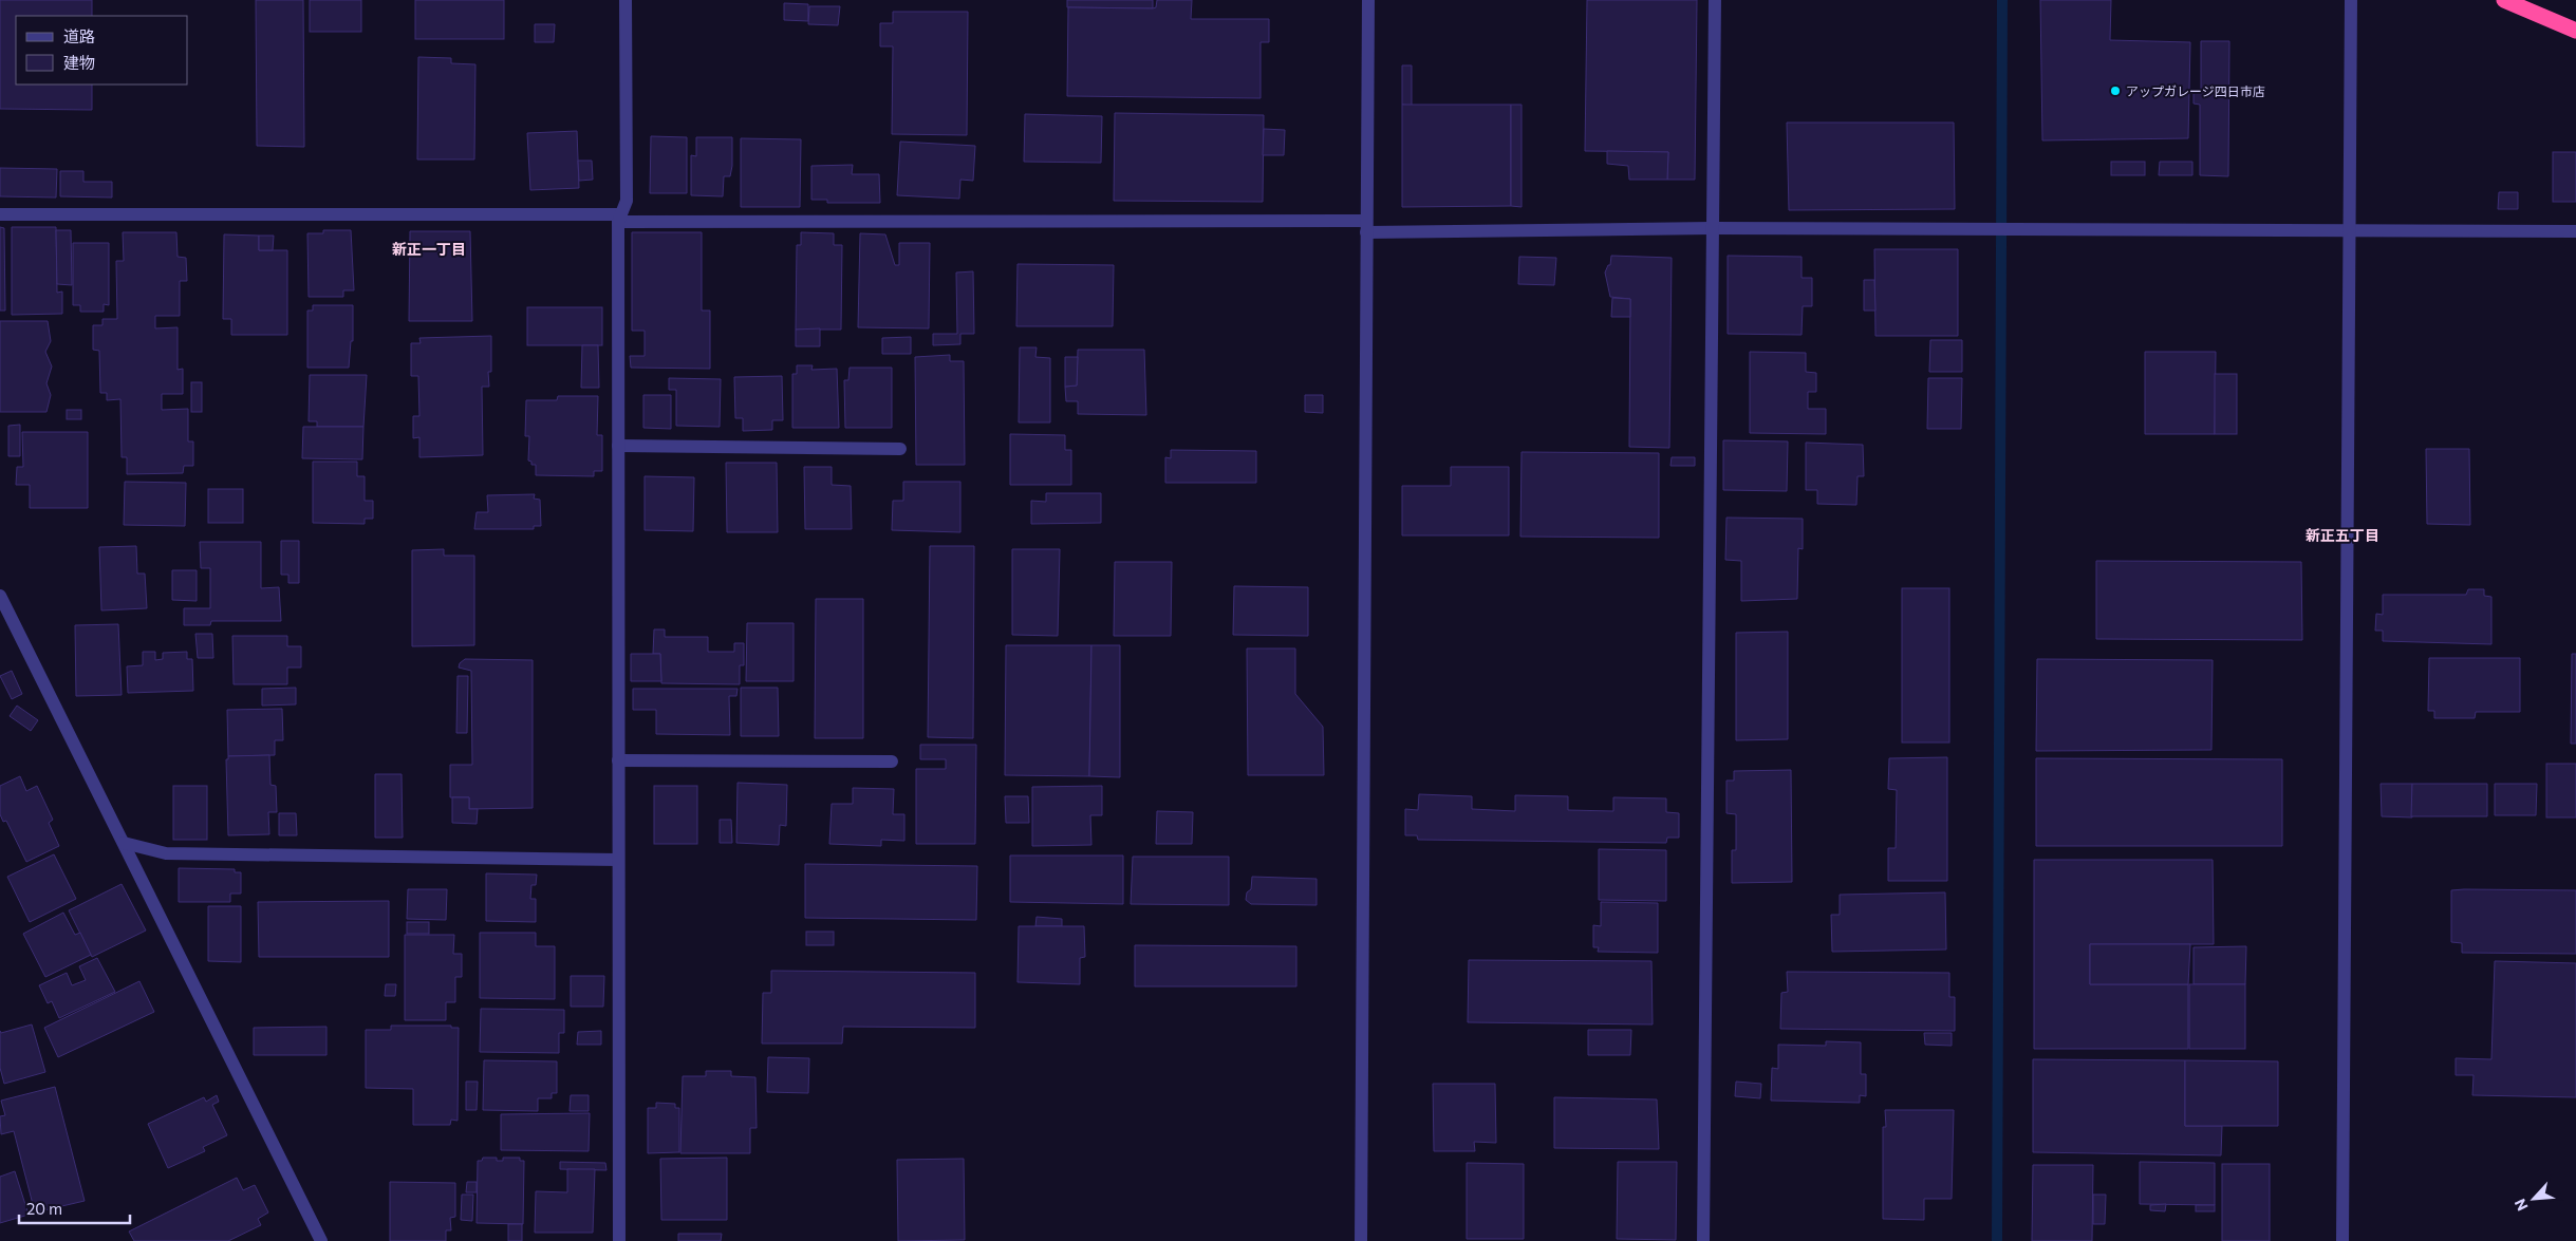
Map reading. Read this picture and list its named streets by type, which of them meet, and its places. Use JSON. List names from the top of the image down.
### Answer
{
  "districts": ["新正一丁目", "新正五丁目"],
  "places": ["アップガレージ四日市店"],
  "legend": ["道路", "建物"],
  "scale_bar": "20 m",
  "north": "bottom left"
}
